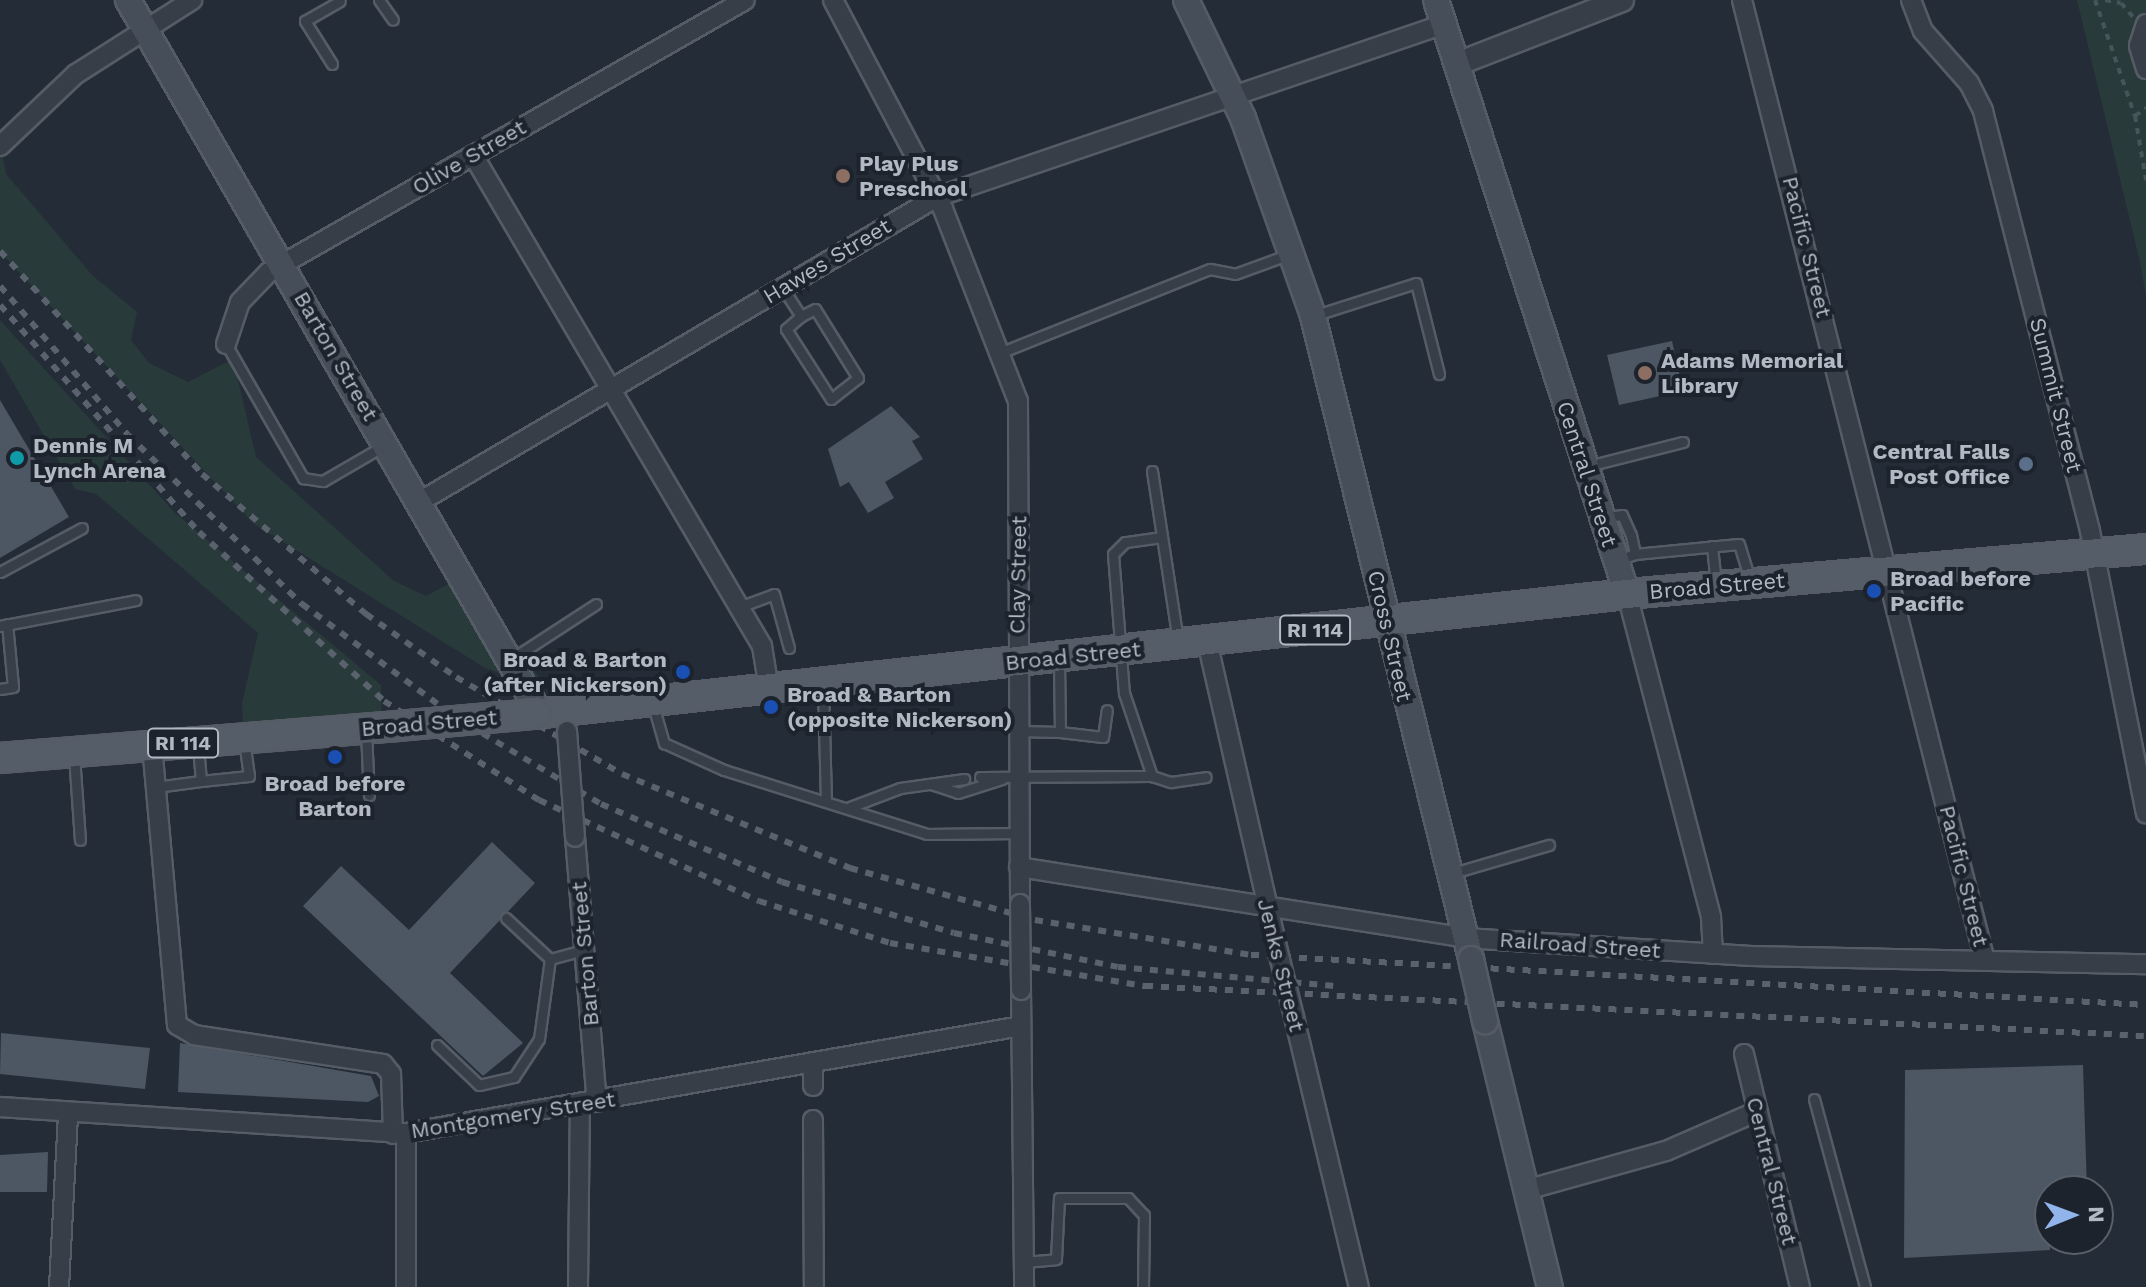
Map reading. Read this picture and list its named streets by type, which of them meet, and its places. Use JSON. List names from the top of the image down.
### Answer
{
  "streets": {
    "main road": [
      "Barton Street",
      "Central Street",
      "Broad Street",
      "RI 114",
      "Cross Street"
    ],
    "street": [
      "Olive Street",
      "Pacific Street",
      "Hawes Street",
      "Summit Street",
      "Clay Street",
      "Railroad Street",
      "Jenks Street",
      "Montgomery Street"
    ]
  },
  "crossings": [
    ["Olive Street", "Barton Street"],
    ["Pacific Street", "Broad Street"],
    ["Pacific Street", "Railroad Street"],
    ["Hawes Street", "Barton Street"],
    ["Hawes Street", "Central Street"],
    ["Hawes Street", "Clay Street"],
    ["Hawes Street", "Cross Street"],
    ["Barton Street", "Broad Street"],
    ["Barton Street", "Montgomery Street"],
    ["Summit Street", "Broad Street"],
    ["Central Street", "Broad Street"],
    ["Central Street", "Railroad Street"],
    ["Clay Street", "Broad Street"],
    ["Clay Street", "Railroad Street"],
    ["Clay Street", "Montgomery Street"],
    ["Broad Street", "Cross Street"],
    ["Broad Street", "Jenks Street"],
    ["Cross Street", "Railroad Street"],
    ["Railroad Street", "Jenks Street"]
  ],
  "places": [
    "Play Plus Preschool",
    "Adams Memorial Library",
    "Dennis M Lynch Arena",
    "Central Falls Post Office",
    "Broad before Pacific",
    "Broad & Barton (after Nickerson)",
    "Broad & Barton (opposite Nickerson)",
    "Broad before Barton"
  ],
  "north": "right"
}
